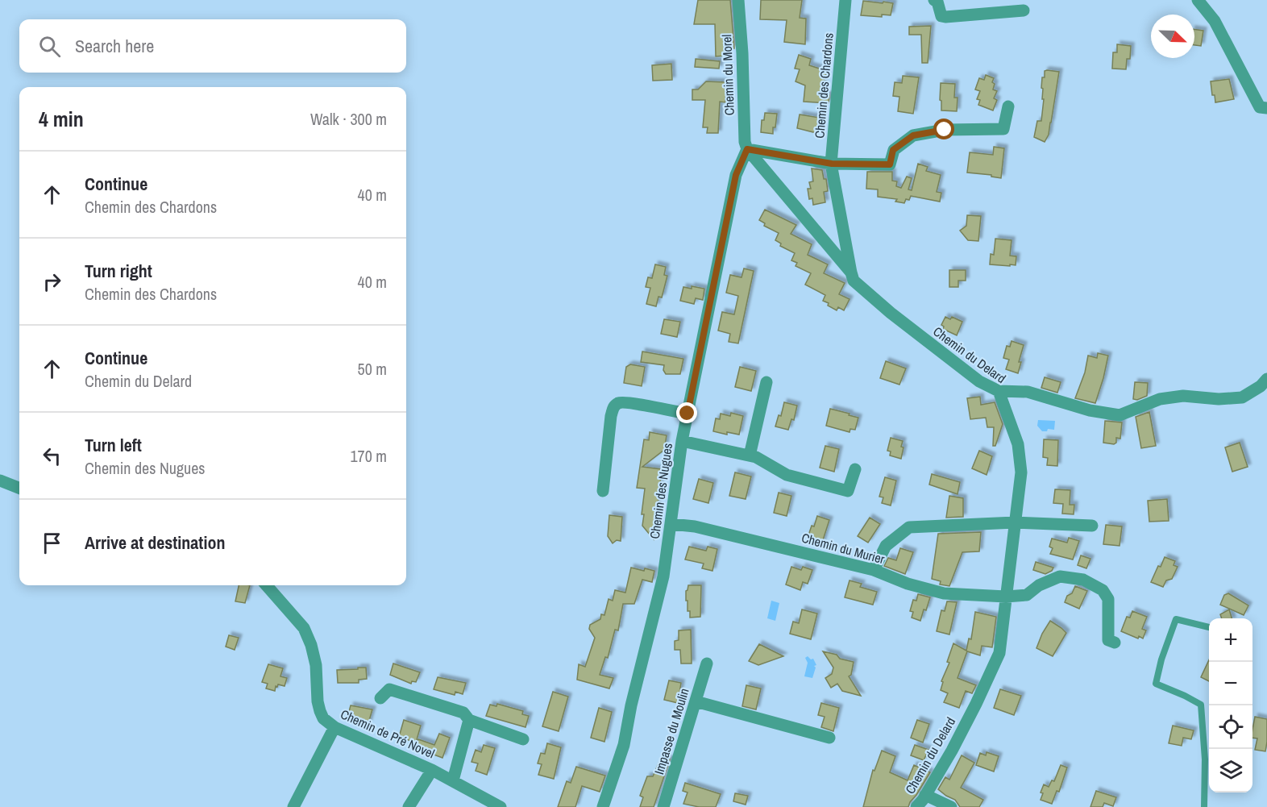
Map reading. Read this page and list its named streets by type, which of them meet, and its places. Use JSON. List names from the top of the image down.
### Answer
{
  "streets": {
    "street": [
      "Chemin du Morel",
      "Chemin des Chardons",
      "Chemin du Delard",
      "Chemin des Nugues",
      "Chemin du Murier",
      "Impasse du Moulin",
      "Chemin de Pré Novel"
    ]
  },
  "crossings": [
    ["Chemin du Morel", "Chemin des Nugues"],
    ["Chemin des Chardons", "Chemin du Delard"],
    ["Chemin du Delard", "Chemin du Murier"],
    ["Chemin des Nugues", "Chemin du Murier"]
  ],
  "north": "bottom right",
  "page": {
    "search": "Search here",
    "heading": ["4 min", "Walk · 300 m"],
    "list": [
      ["Continue", "Chemin des Chardons", "40 m"],
      ["Turn right", "Chemin des Chardons", "40 m"],
      ["Continue", "Chemin du Delard", "50 m"],
      ["Turn left", "Chemin des Nugues", "170 m"],
      "Arrive at destination"
    ],
    "map_buttons": ["+", "−"]
  }
}
